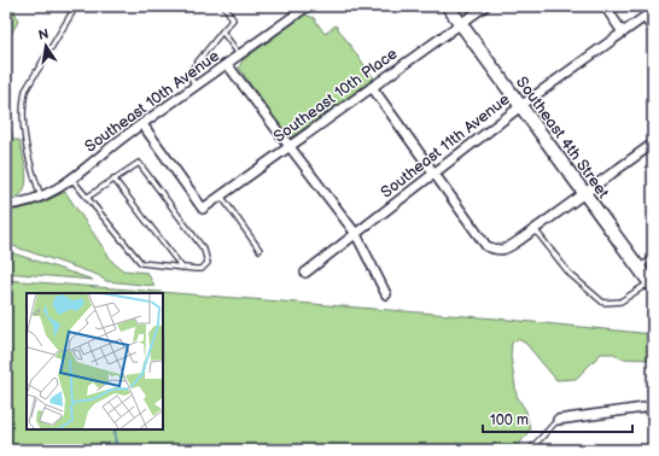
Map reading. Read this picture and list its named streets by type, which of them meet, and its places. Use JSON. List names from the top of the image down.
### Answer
{
  "streets": {
    "street": [
      "Southeast 10th Place",
      "Southeast 10th Avenue",
      "Southeast 4th Street",
      "Southeast 11th Avenue"
    ]
  },
  "crossings": [
    ["Southeast 10th Place", "Southeast 10th Avenue"],
    ["Southeast 10th Place", "Southeast 4th Street"],
    ["Southeast 4th Street", "Southeast 11th Avenue"]
  ],
  "scale_bar": "100 m",
  "north": "top"
}
